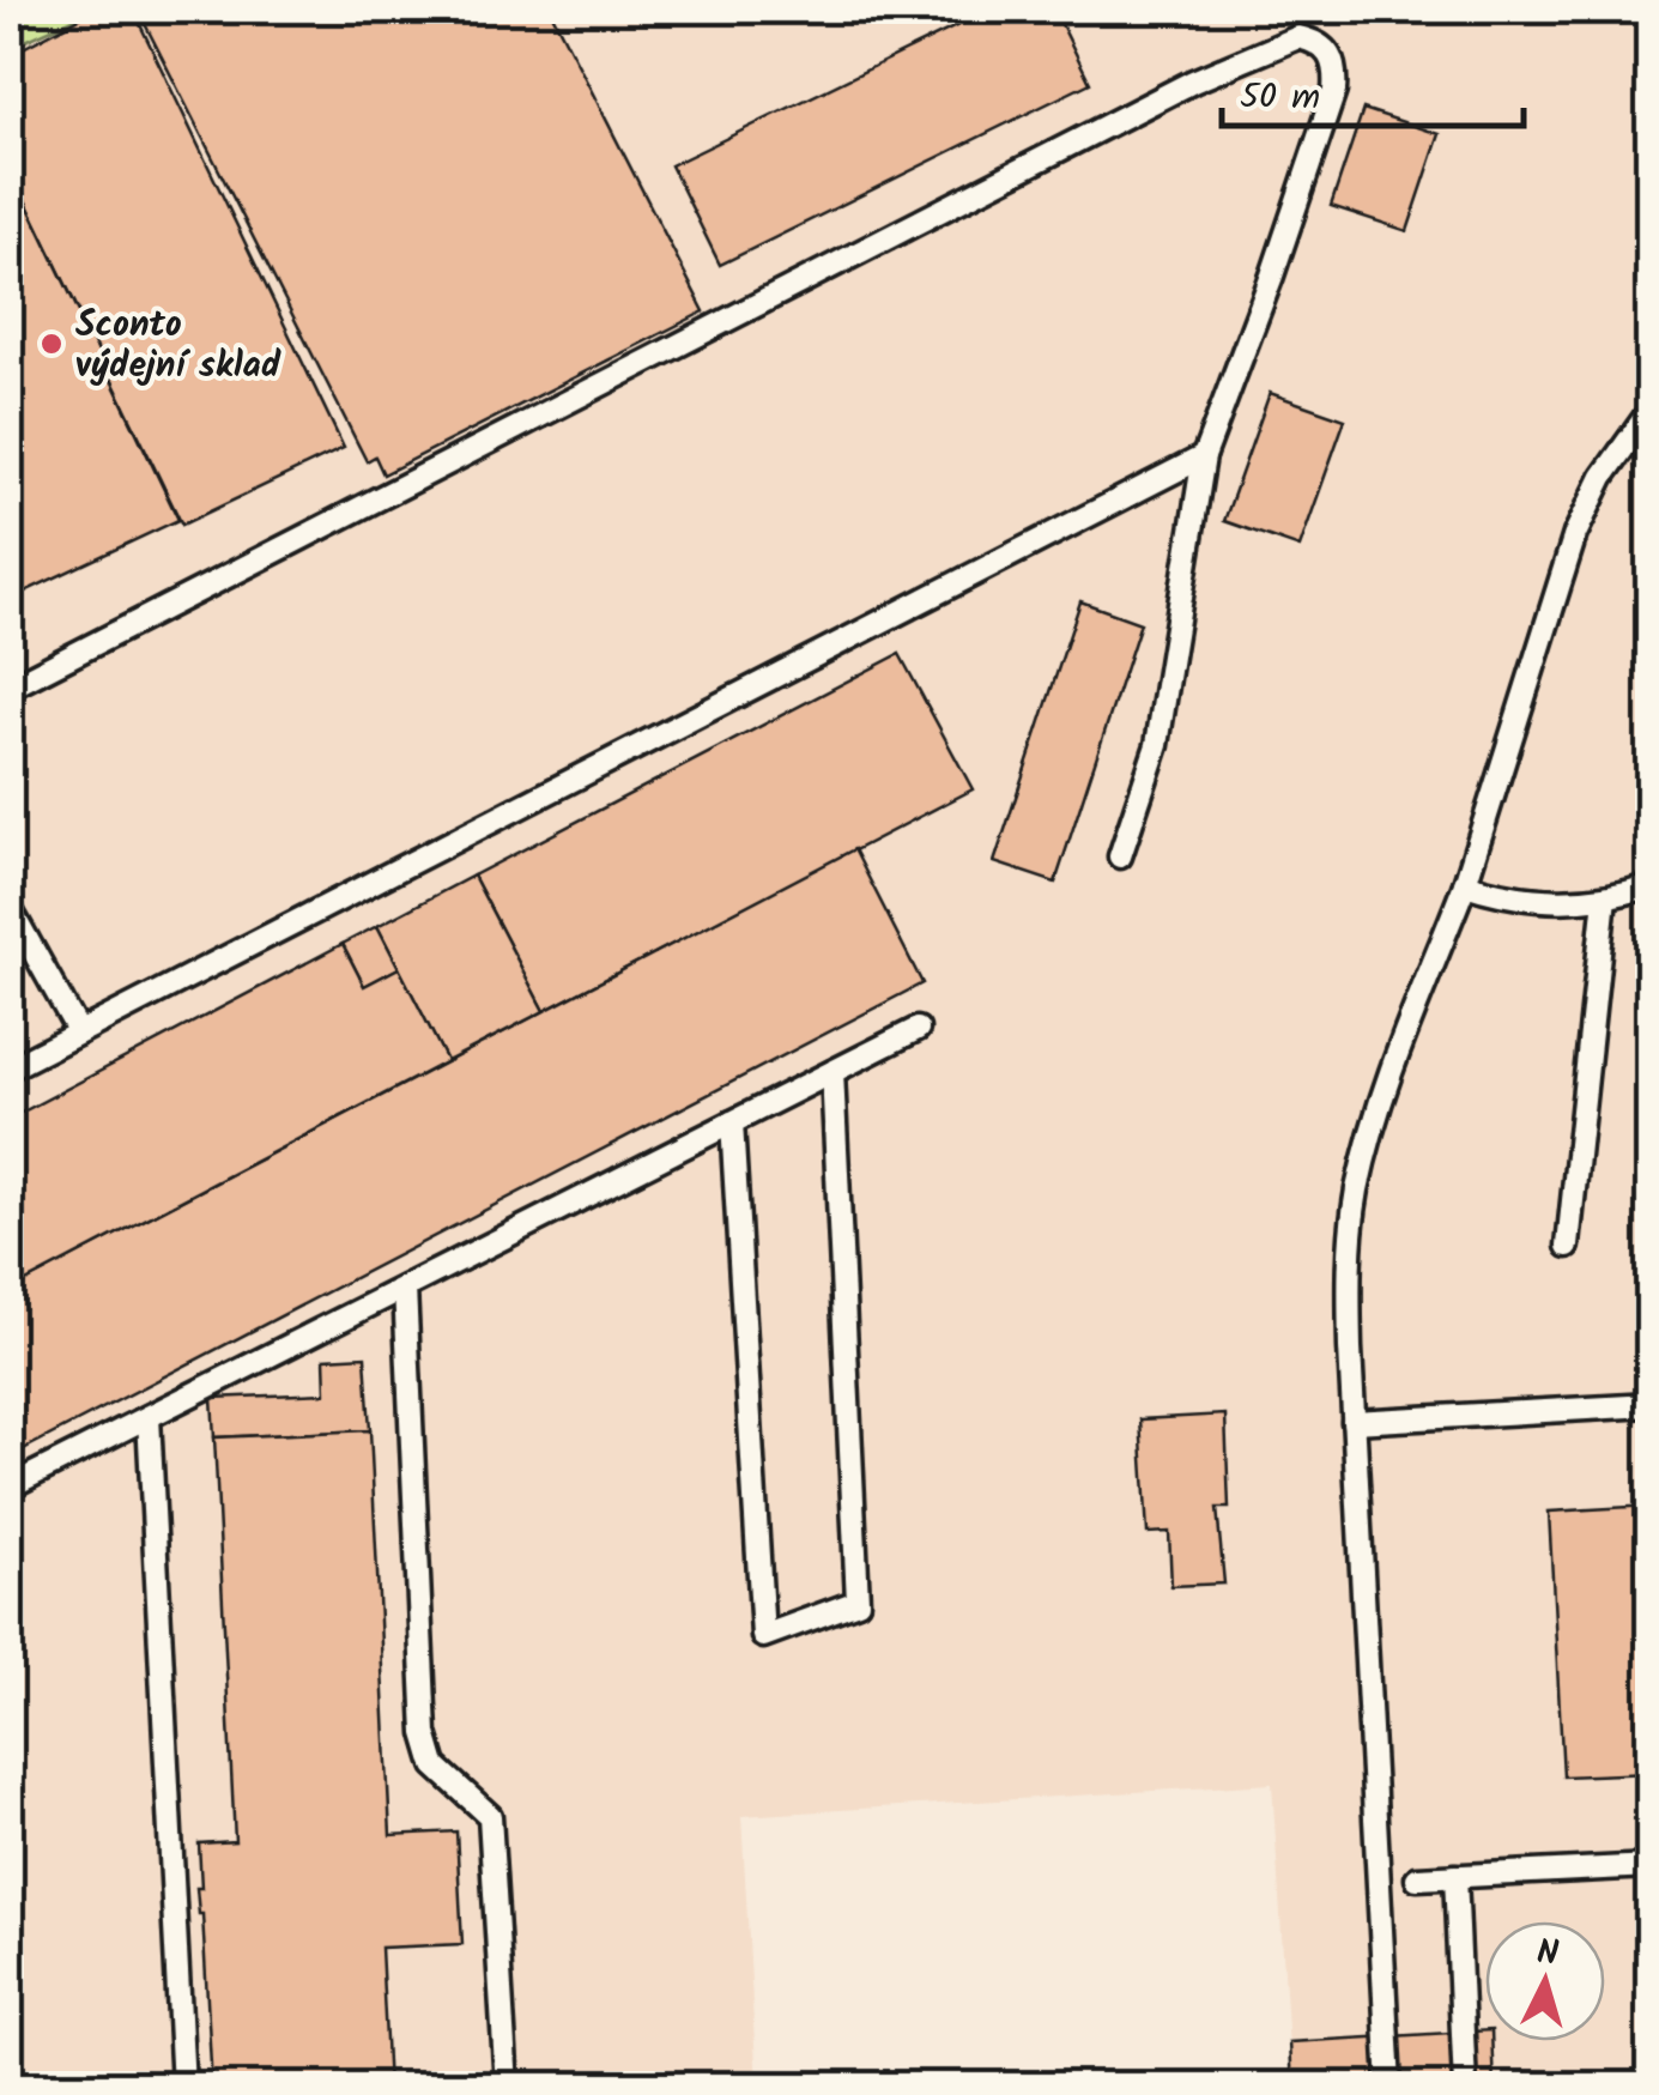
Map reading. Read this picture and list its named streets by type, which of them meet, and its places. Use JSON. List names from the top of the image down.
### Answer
{
  "places": ["Sconto výdejní sklad"],
  "scale_bar": "50 m",
  "north": "top"
}
